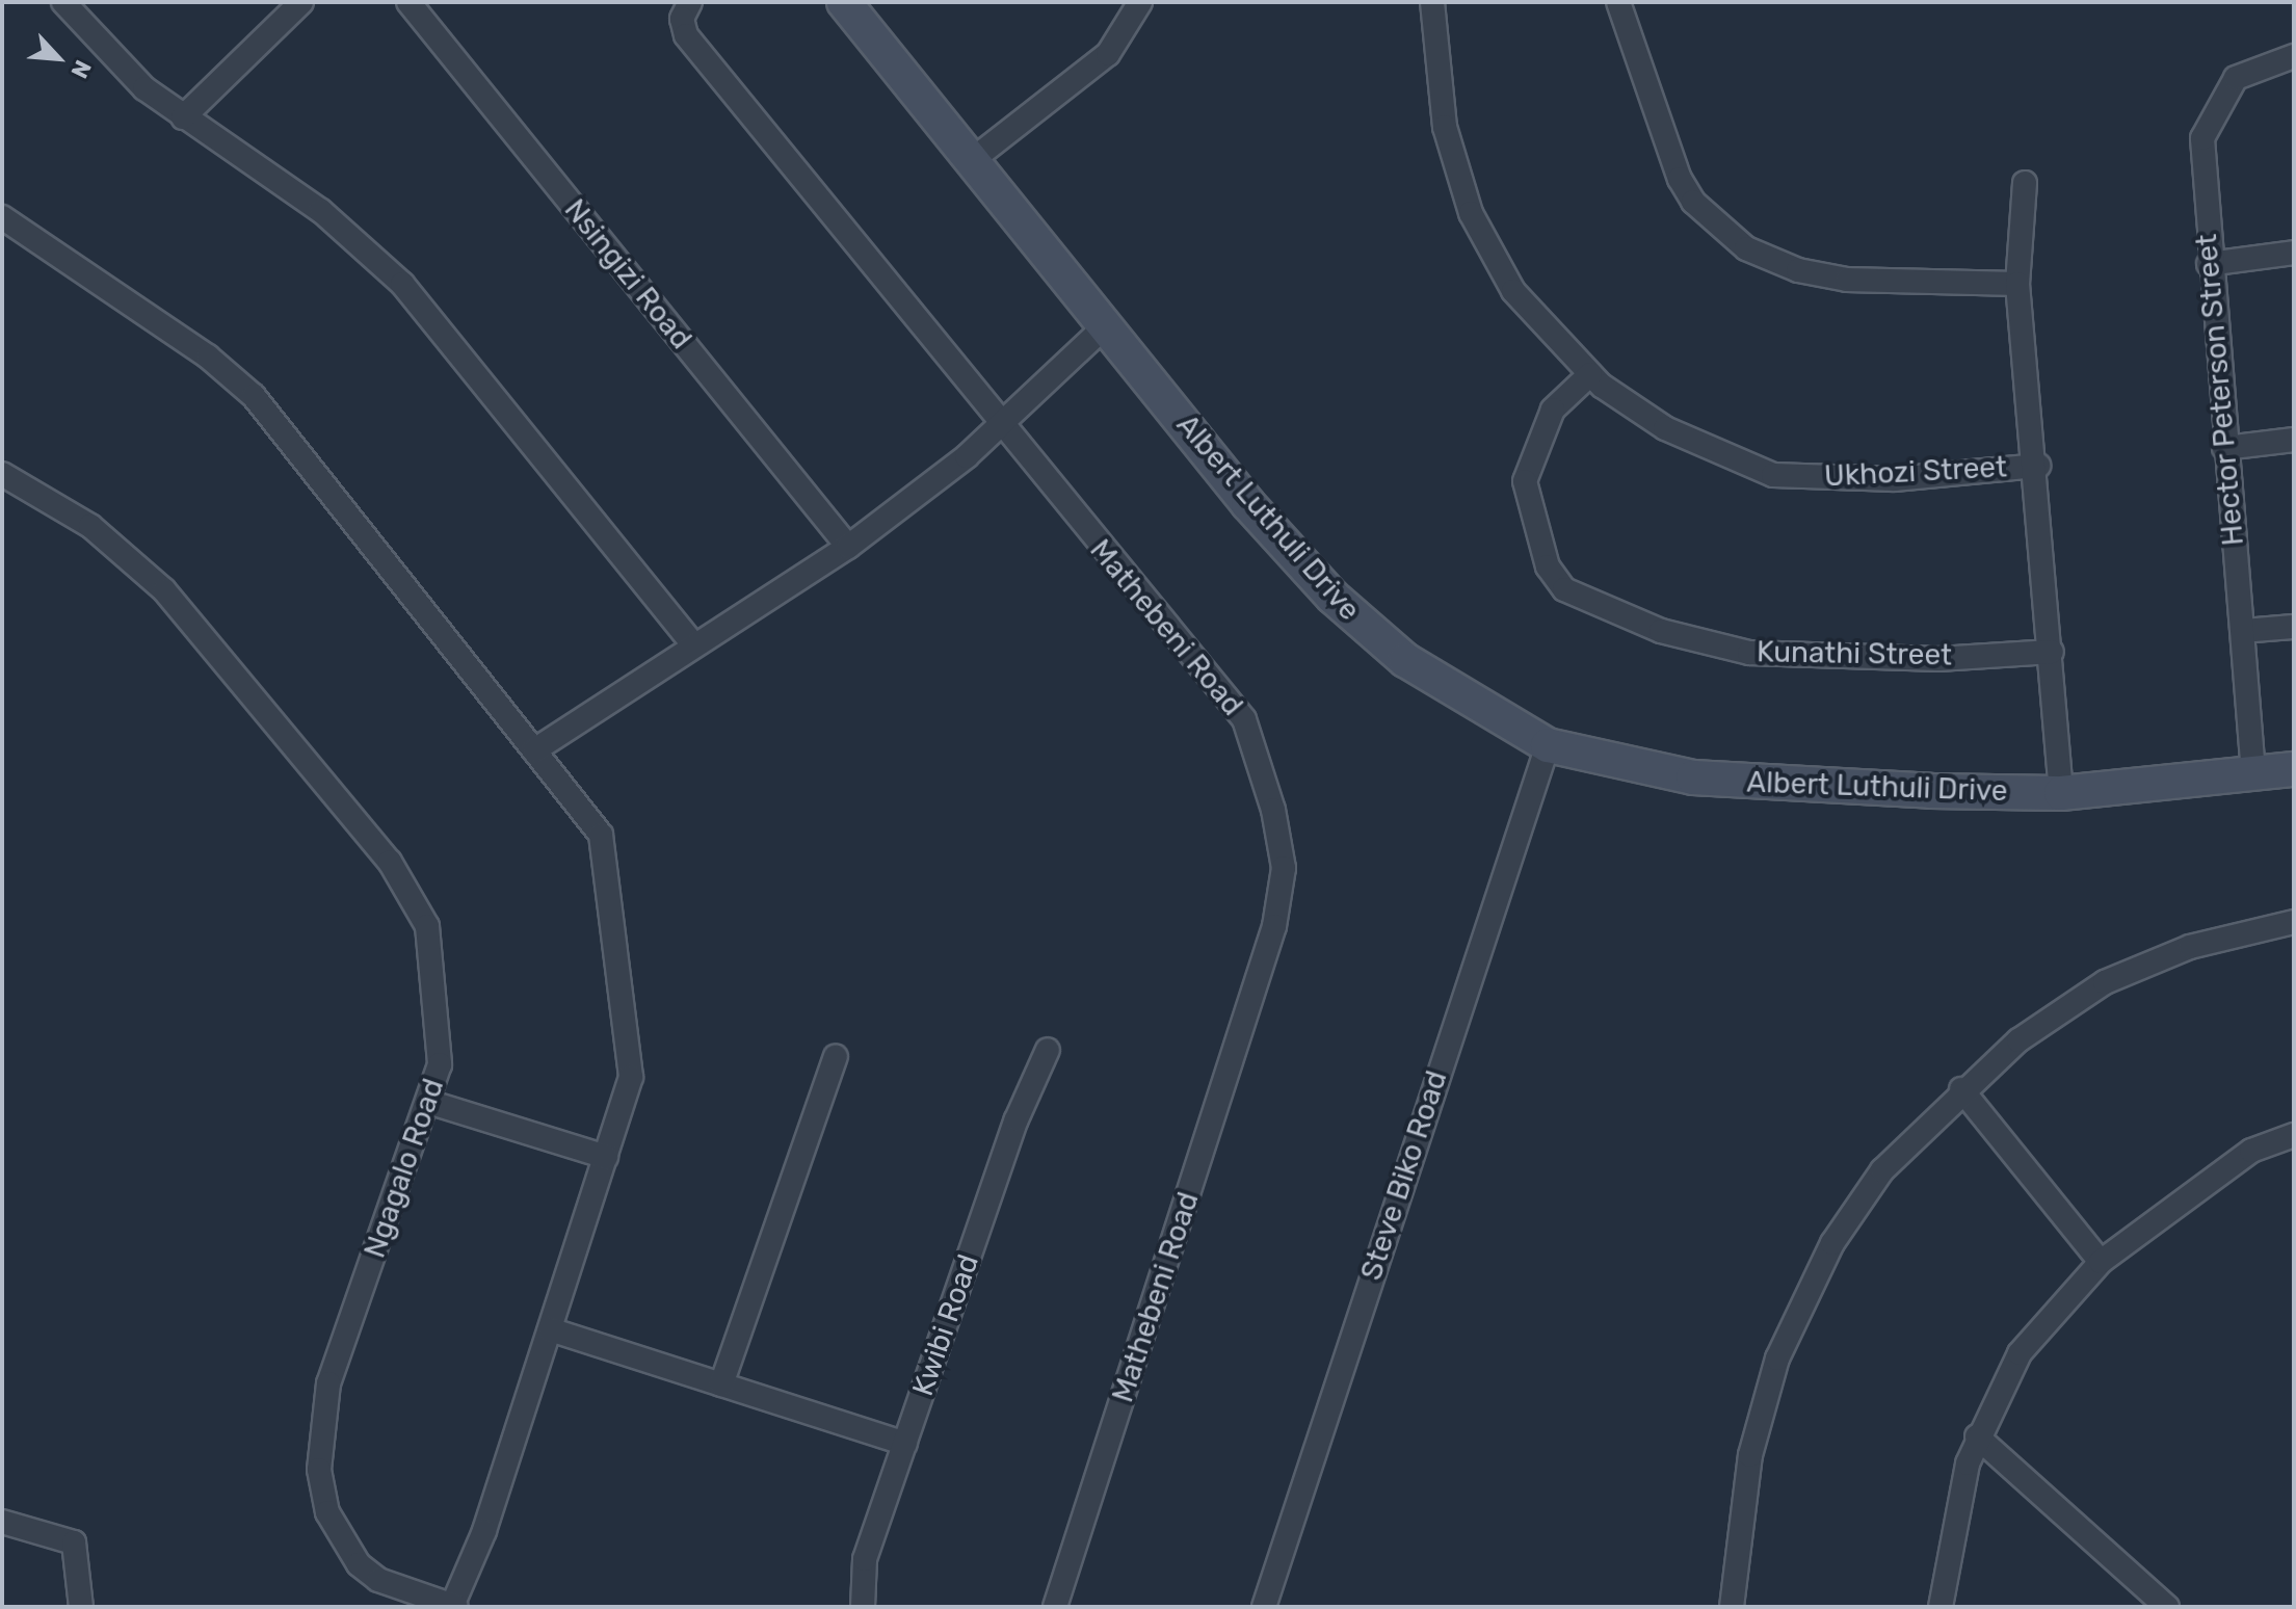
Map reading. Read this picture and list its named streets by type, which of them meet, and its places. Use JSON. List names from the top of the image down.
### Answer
{
  "streets": {
    "street": [
      "Nsingizi Road",
      "Hector Peterson Street",
      "Ukhozi Street",
      "Albert Luthuli Drive",
      "Mathebeni Road",
      "Kunathi Street",
      "Ngagalo Road",
      "Steve Biko Road",
      "Kwibi Road"
    ]
  },
  "crossings": [
    ["Hector Peterson Street", "Albert Luthuli Drive"],
    ["Ukhozi Street", "Kunathi Street"],
    ["Albert Luthuli Drive", "Steve Biko Road"]
  ],
  "north": "bottom right"
}
